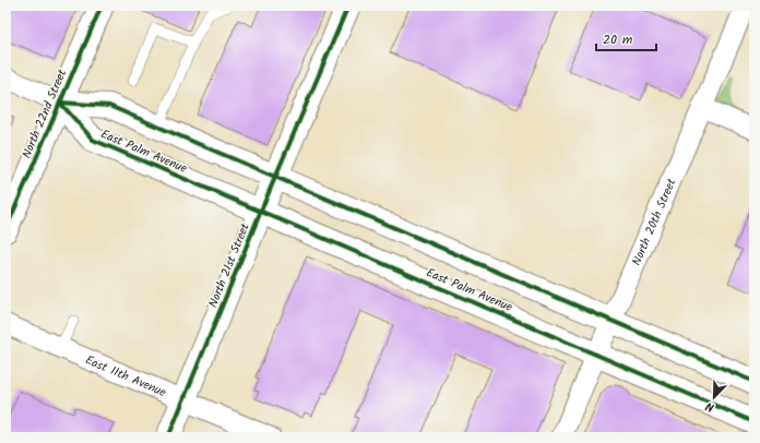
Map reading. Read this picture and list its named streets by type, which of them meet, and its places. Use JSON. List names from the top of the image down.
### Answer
{
  "streets": {
    "street": [
      "North 22nd Street",
      "East Palm Avenue",
      "North 20th Street",
      "North 21st Street",
      "East 11th Avenue"
    ]
  },
  "crossings": [
    ["North 22nd Street", "East Palm Avenue"],
    ["East Palm Avenue", "North 20th Street"],
    ["East Palm Avenue", "North 21st Street"],
    ["North 21st Street", "East 11th Avenue"]
  ],
  "scale_bar": "20 m",
  "north": "bottom left"
}
